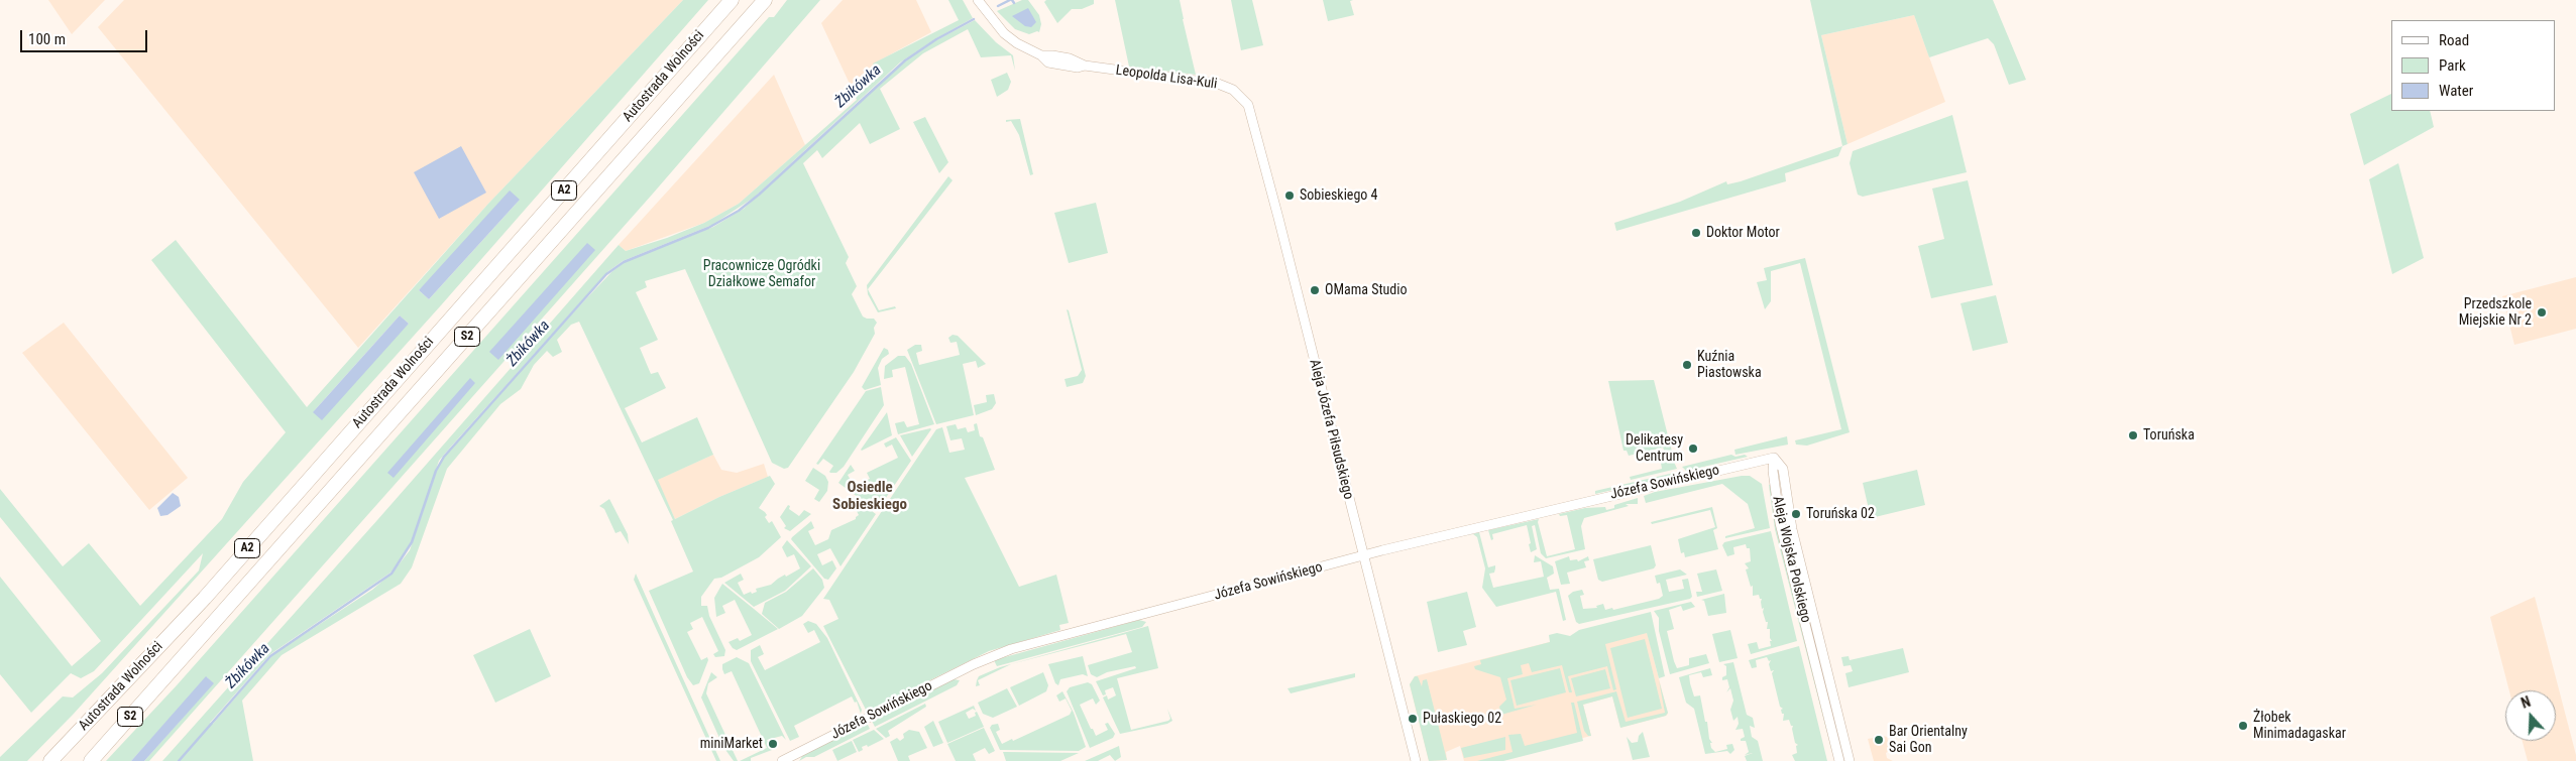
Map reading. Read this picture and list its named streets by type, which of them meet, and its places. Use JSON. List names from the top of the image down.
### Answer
{
  "streets": {
    "highway": ["Autostrada Wolności", "A2", "S2"],
    "street": [
      "Leopolda Lisa-Kuli",
      "Aleja Józefa Piłsudskiego",
      "Józefa Sowińskiego",
      "Aleja Wojska Polskiego"
    ]
  },
  "crossings": [
    ["Leopolda Lisa-Kuli", "Aleja Józefa Piłsudskiego"],
    ["Aleja Józefa Piłsudskiego", "Józefa Sowińskiego"],
    ["Józefa Sowińskiego", "Aleja Wojska Polskiego"]
  ],
  "districts": ["Osiedle Sobieskiego"],
  "water": ["Żbikówka"],
  "parks": ["Pracownicze Ogródki Działkowe Semafor"],
  "places": [
    "Sobieskiego 4",
    "Doktor Motor",
    "OMama Studio",
    "Przedszkole Miejskie Nr 2",
    "Kuźnia Piastowska",
    "Toruńska",
    "Delikatesy Centrum",
    "Toruńska 02",
    "Pułaskiego 02",
    "Żłobek Minimadagaskar",
    "Bar Orientalny Sai Gon",
    "miniMarket"
  ],
  "legend": ["Road", "Park", "Water"],
  "scale_bar": "100 m",
  "north": "top"
}
